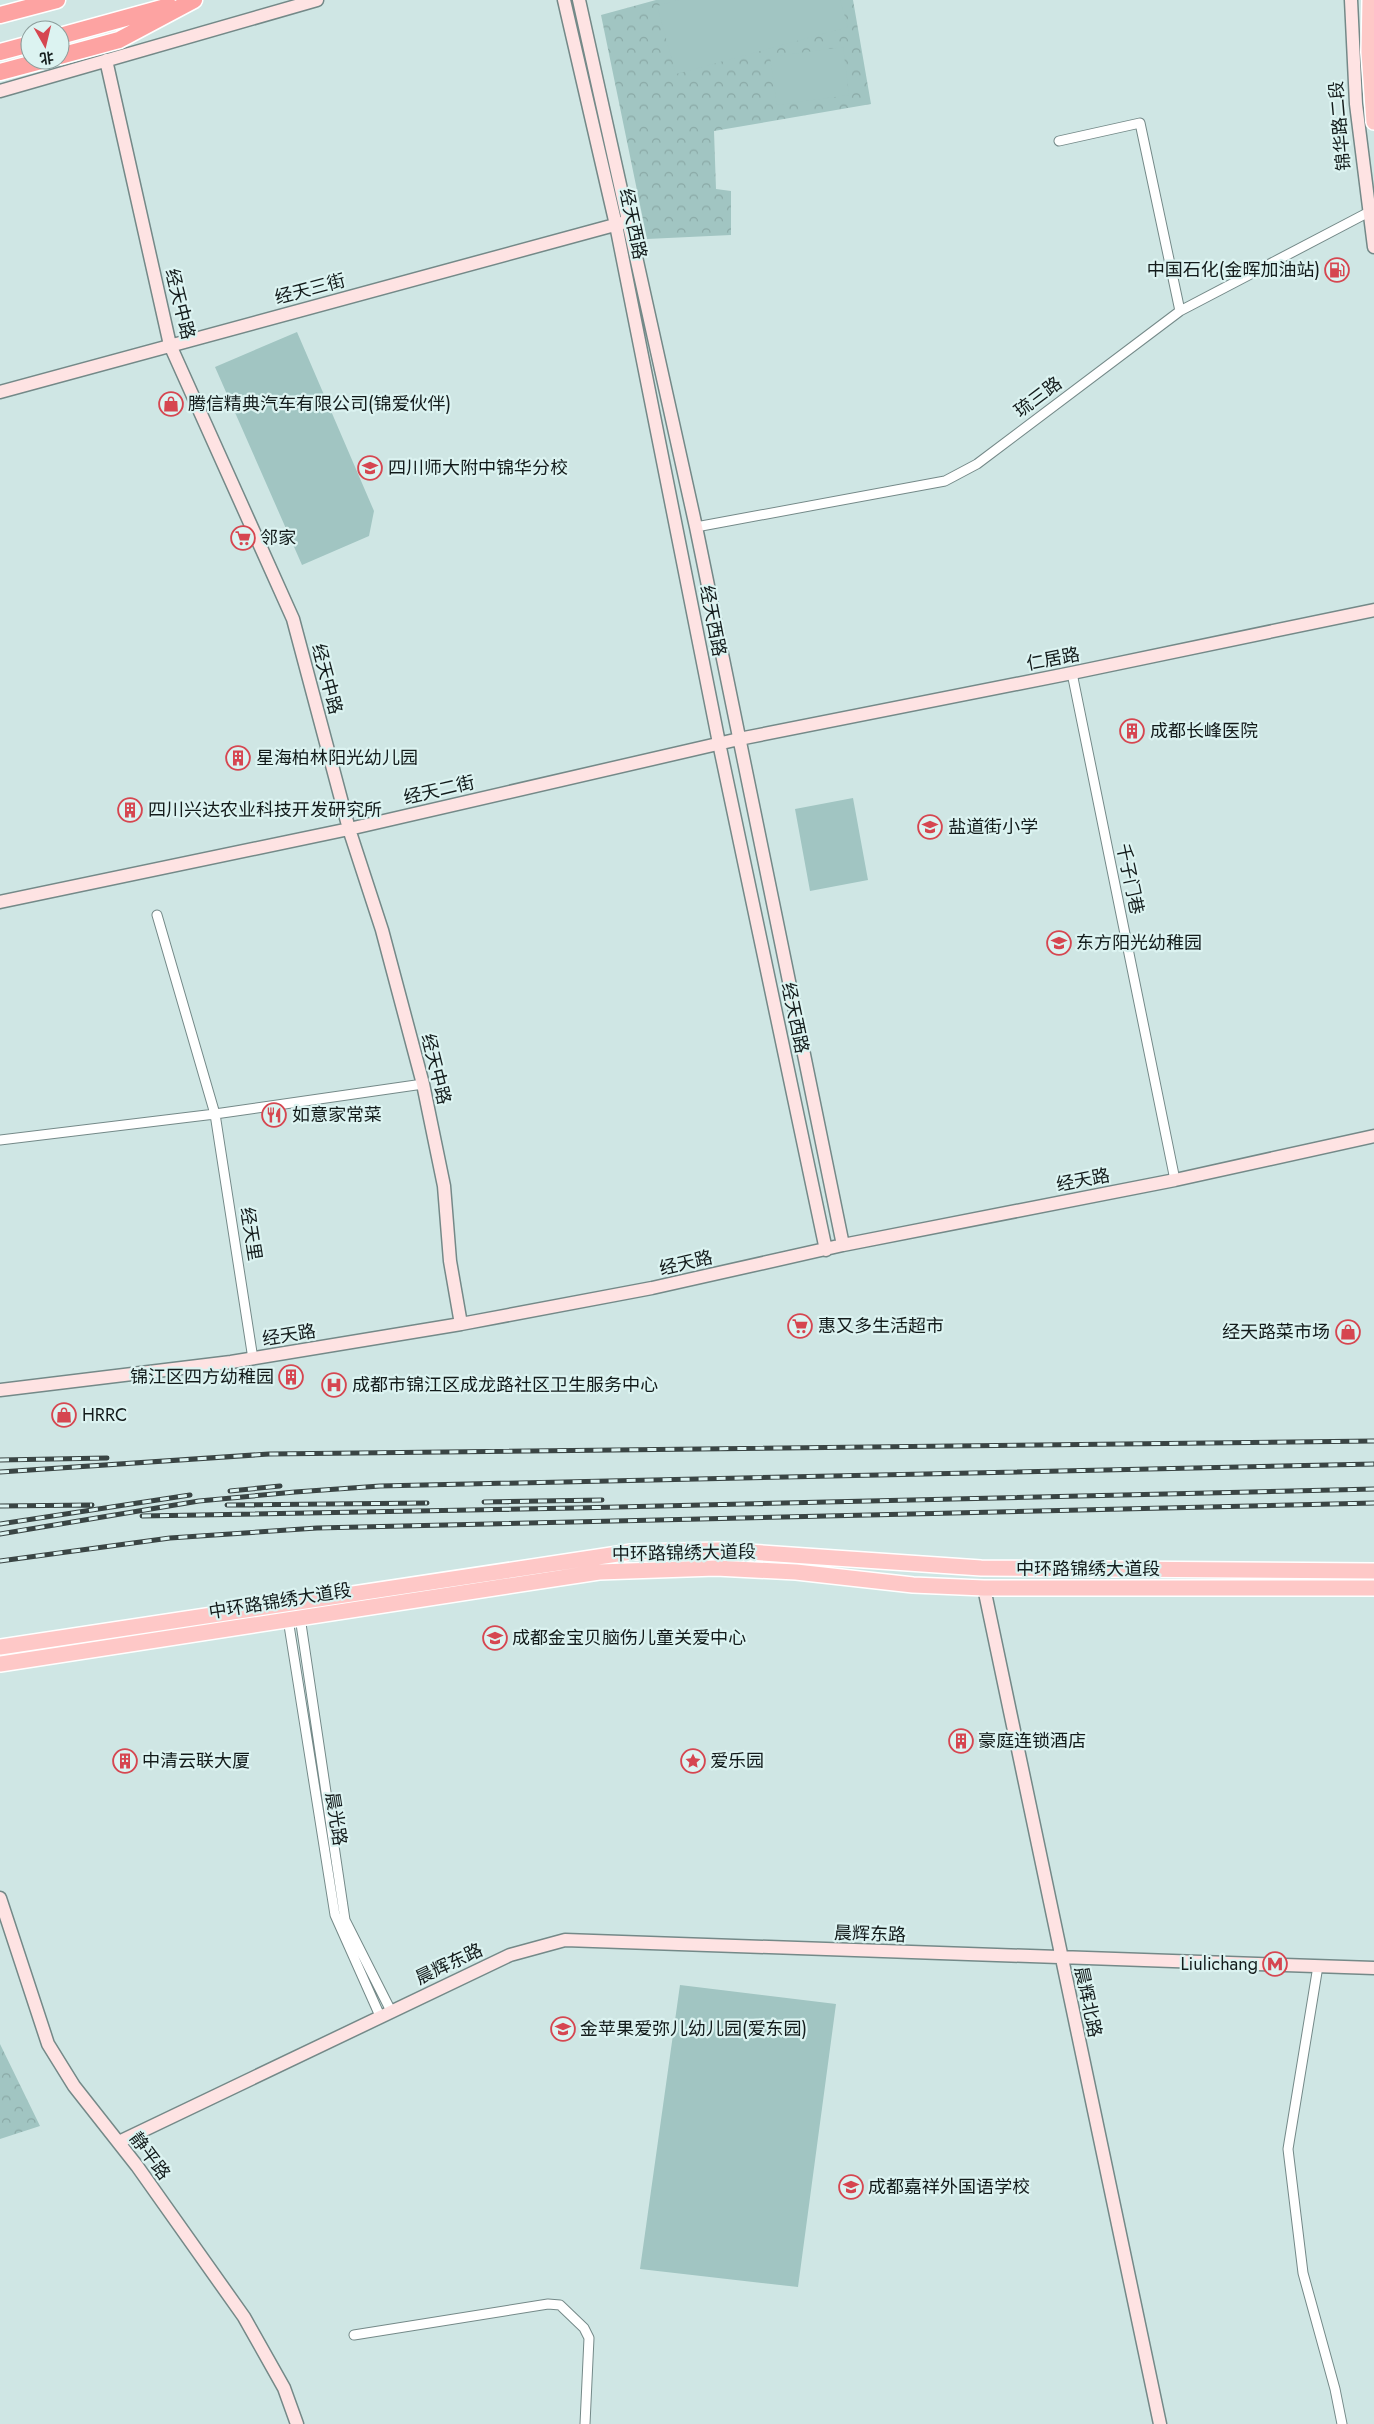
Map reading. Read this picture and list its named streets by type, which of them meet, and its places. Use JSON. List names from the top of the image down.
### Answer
{
  "streets": {
    "main road": ["锦华路二段", "中环路锦绣大道段"],
    "street": [
      "经天西路",
      "经天三街",
      "经天中路",
      "琉三路",
      "仁居路",
      "经天二街",
      "千子门巷",
      "经天路",
      "经天里",
      "晨光路",
      "晨辉东路",
      "晨辉北路",
      "静平路"
    ]
  },
  "crossings": [
    ["锦华路二段", "琉三路"],
    ["经天西路", "经天三街"],
    ["经天西路", "琉三路"],
    ["经天西路", "仁居路"],
    ["经天西路", "经天二街"],
    ["经天西路", "经天路"],
    ["经天三街", "经天中路"],
    ["经天中路", "经天二街"],
    ["经天中路", "经天路"],
    ["仁居路", "经天二街"],
    ["仁居路", "千子门巷"],
    ["千子门巷", "经天路"],
    ["经天路", "经天里"],
    ["中环路锦绣大道段", "晨光路"],
    ["中环路锦绣大道段", "晨辉北路"],
    ["晨光路", "晨辉东路"],
    ["晨辉东路", "晨辉北路"],
    ["晨辉东路", "静平路"]
  ],
  "places": {
    "fuel station": ["中国石化(金晖加油站)"],
    "shop": ["腾信精典汽车有限公司(锦爱伙伴)", "经天路菜市场", "HRRC"],
    "school or university": [
      "四川师大附中锦华分校",
      "盐道街小学",
      "东方阳光幼稚园",
      "成都金宝贝脑伤儿童关爱中心",
      "金苹果爱弥儿幼儿园(爱东园)",
      "成都嘉祥外国语学校"
    ],
    "supermarket": ["邻家", "惠又多生活超市"],
    "building": [
      "成都长峰医院",
      "星海柏林阳光幼儿园",
      "四川兴达农业科技开发研究所",
      "锦江区四方幼稚园",
      "豪庭连锁酒店",
      "中清云联大厦"
    ],
    "restaurant": ["如意家常菜"],
    "hospital": ["成都市锦江区成龙路社区卫生服务中心"],
    "place": ["爱乐园"],
    "metro station": ["Liulichang"]
  },
  "north": "bottom"
}
